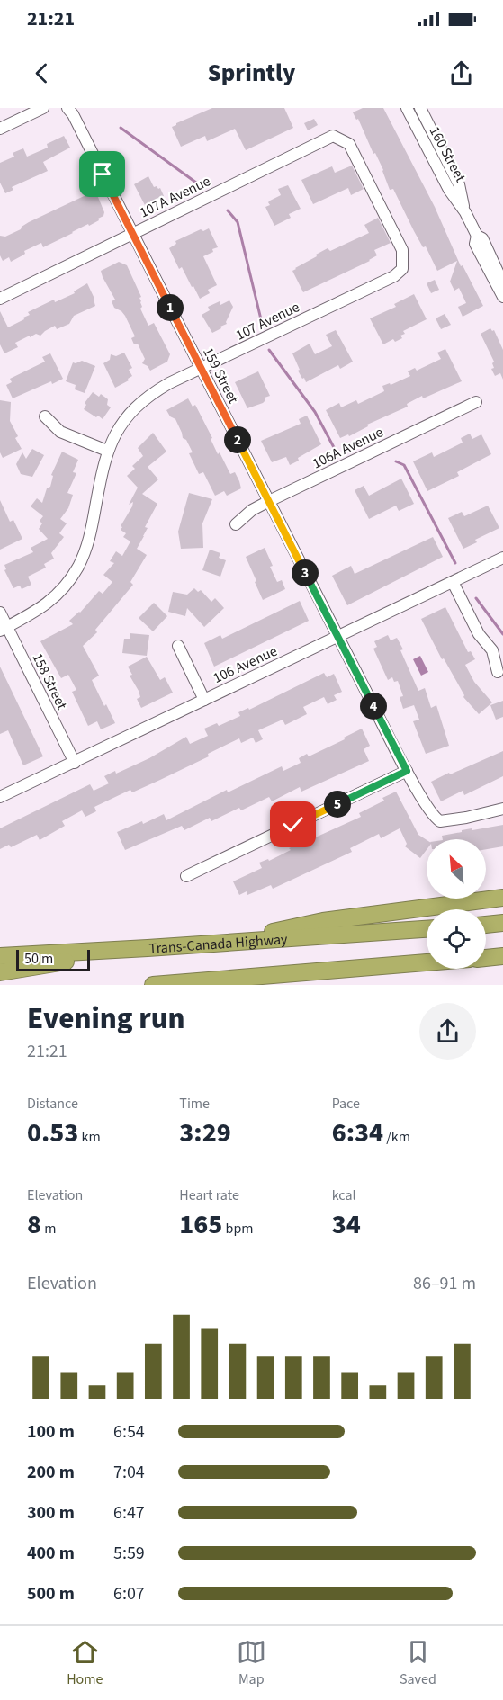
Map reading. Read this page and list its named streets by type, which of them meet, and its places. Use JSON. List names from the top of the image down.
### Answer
{
  "streets": {
    "highway": ["Trans-Canada Highway"],
    "street": [
      "160 Street",
      "107A Avenue",
      "107 Avenue",
      "159 Street",
      "106A Avenue",
      "106 Avenue",
      "158 Street"
    ]
  },
  "crossings": [
    ["107A Avenue", "107 Avenue"],
    ["107A Avenue", "159 Street"],
    ["107 Avenue", "159 Street"],
    ["159 Street", "106A Avenue"],
    ["159 Street", "106 Avenue"],
    ["106 Avenue", "158 Street"]
  ],
  "scale_bar": "50 m",
  "north": "top left",
  "page": {
    "status": "21:21",
    "header": "Sprintly",
    "pins": [
      "1",
      "2",
      "3",
      "4",
      "5"
    ],
    "scale": "50 m",
    "heading": ["Evening run", "21:21"],
    "stats": [
      ["Distance", "0.53 km"],
      ["Time", "3:29"],
      ["Pace", "6:34 /km"],
      ["Elevation", "8 m"],
      ["Heart rate", "165 bpm"],
      ["kcal", "34"]
    ],
    "chart": ["Elevation", "86–91 m"],
    "list": [
      {
        "name": "100 m",
        "note": "6:54"
      },
      {
        "name": "200 m",
        "note": "7:04"
      },
      {
        "name": "300 m",
        "note": "6:47"
      },
      {
        "name": "400 m",
        "note": "5:59"
      },
      {
        "name": "500 m",
        "note": "6:07"
      }
    ],
    "tabs": ["Home", "Map", "Saved"]
  }
}
